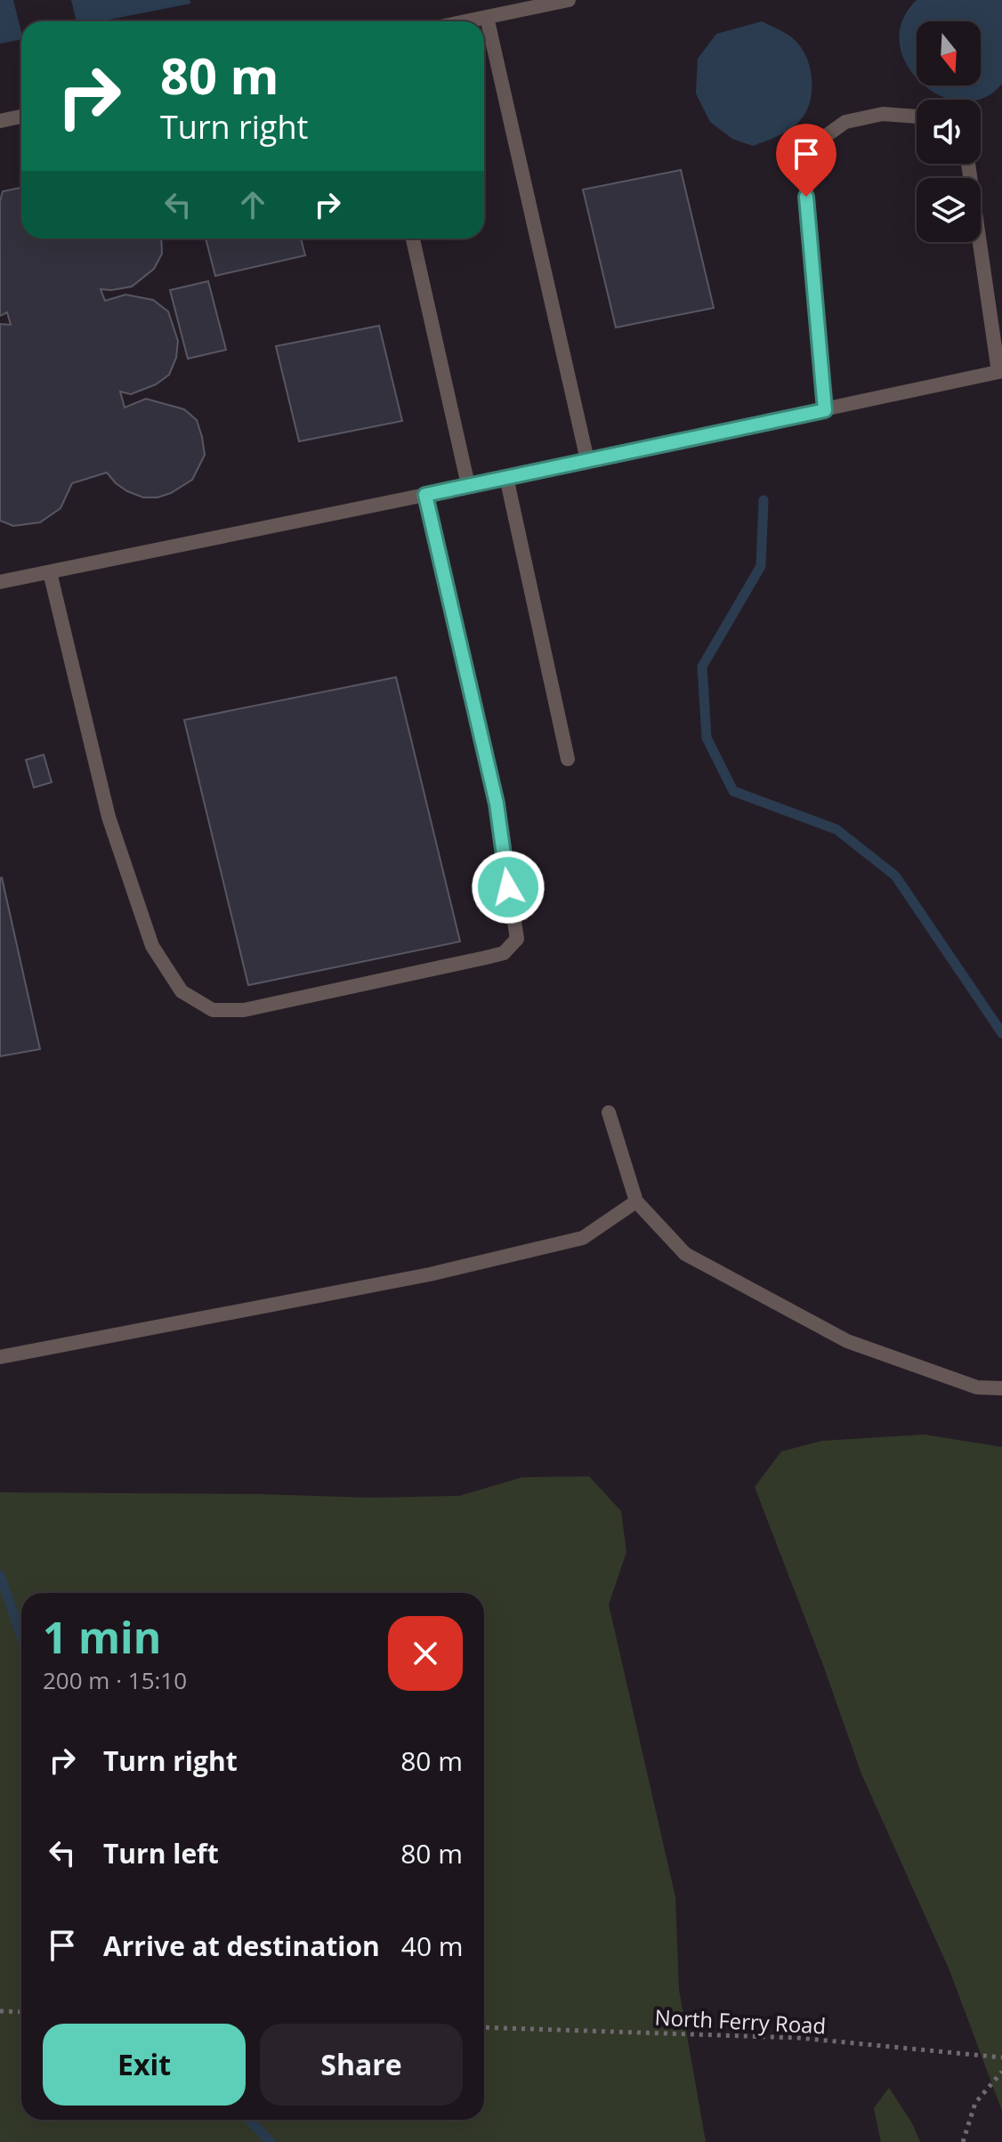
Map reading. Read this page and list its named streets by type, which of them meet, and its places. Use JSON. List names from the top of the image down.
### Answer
{
  "streets": {
    "path": ["North Ferry Road"]
  },
  "north": "bottom",
  "page": {
    "turn": ["80 m", "Turn right"],
    "heading": ["1 min", "200 m · 15:10"],
    "list": [
      {
        "name": "Turn right",
        "value": "80 m"
      },
      {
        "name": "Turn left",
        "value": "80 m"
      },
      {
        "name": "Arrive at destination",
        "value": "40 m"
      }
    ],
    "buttons": ["Exit", "Share"]
  }
}
